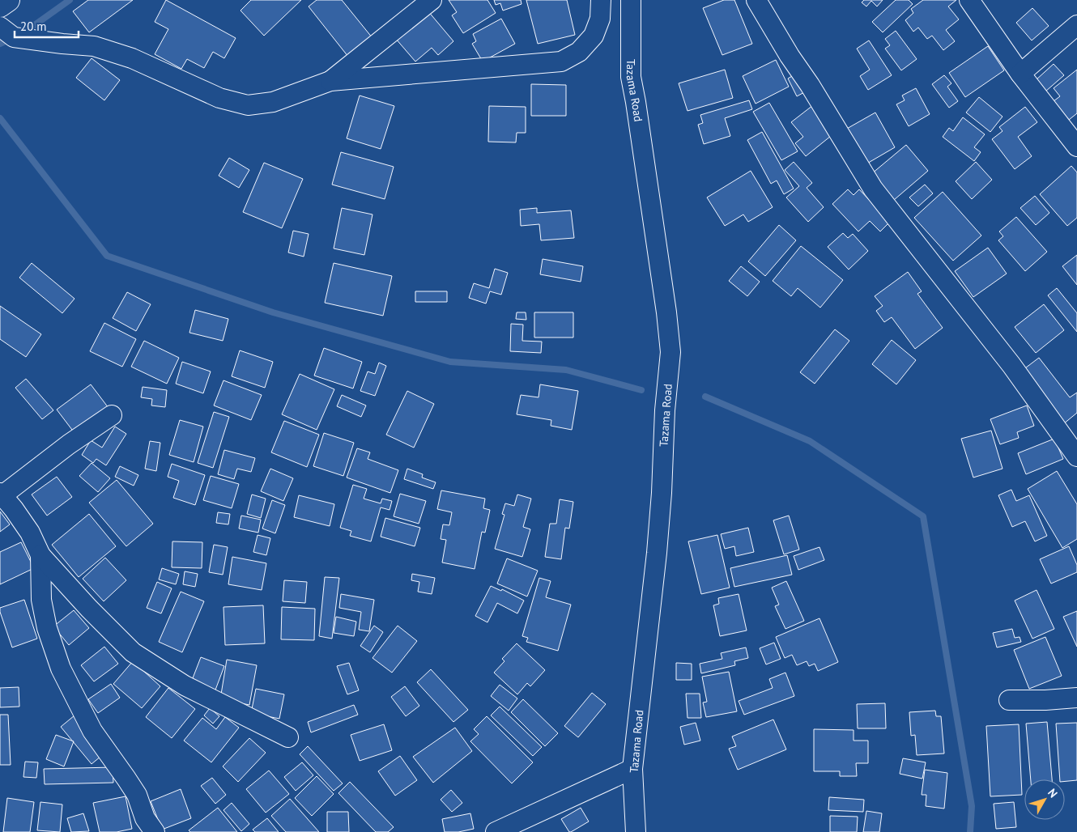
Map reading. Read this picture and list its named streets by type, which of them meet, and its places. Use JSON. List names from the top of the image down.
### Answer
{
  "streets": {
    "street": ["Tazama Road"]
  },
  "scale_bar": "20 m",
  "north": "top right"
}
